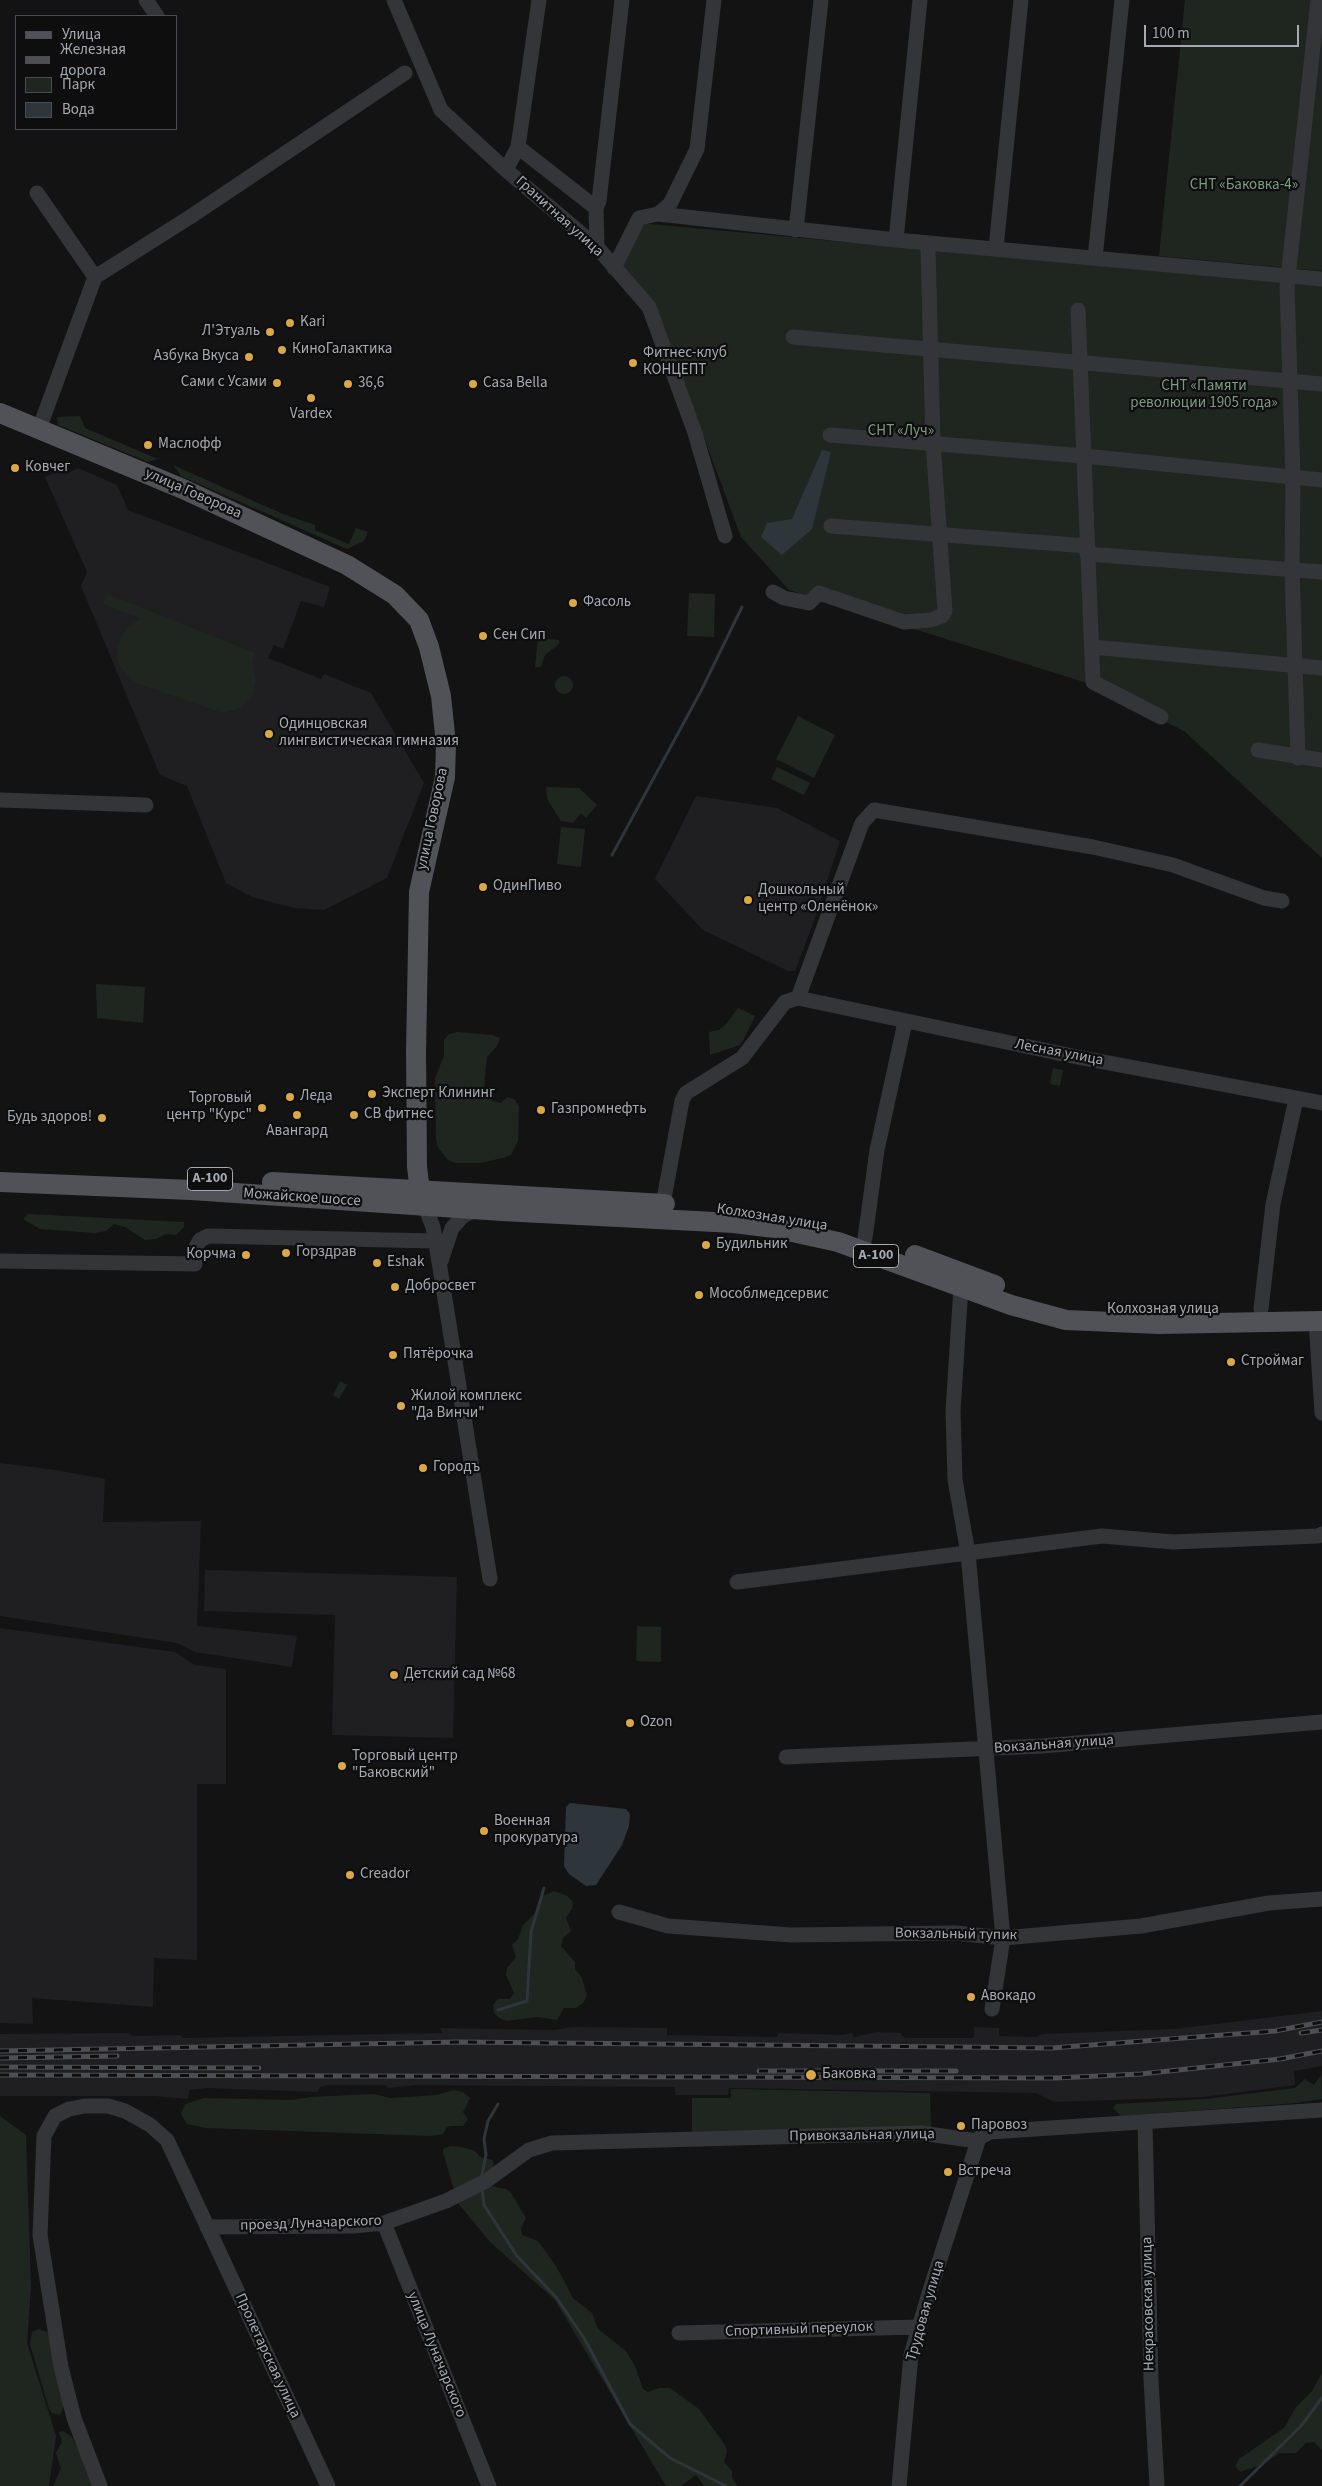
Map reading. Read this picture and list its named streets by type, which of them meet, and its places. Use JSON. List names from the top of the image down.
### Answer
{
  "streets": {
    "main road": [
      "улица Говорова",
      "А-100",
      "Можайское шоссе",
      "Колхозная улица"
    ],
    "street": [
      "Гранитная улица",
      "Лесная улица",
      "Вокзальная улица",
      "Вокзальный тупик",
      "Привокзальная улица",
      "проезд Луначарского",
      "Некрасовская улица",
      "Трудовая улица",
      "Спортивный переулок",
      "улица Луначарского",
      "Пролетарская улица"
    ]
  },
  "crossings": [
    ["улица Говорова", "Можайское шоссе"],
    ["улица Говорова", "Колхозная улица"],
    ["Можайское шоссе", "Колхозная улица"],
    ["Привокзальная улица", "проезд Луначарского"],
    ["Привокзальная улица", "Трудовая улица"],
    ["проезд Луначарского", "улица Луначарского"],
    ["проезд Луначарского", "Пролетарская улица"],
    ["Трудовая улица", "Спортивный переулок"]
  ],
  "parks": ["СНТ «Баковка-4»", "СНТ «Памяти революции 1905 года»", "СНТ «Луч»"],
  "places": [
    "Kari",
    "Л'Этуаль",
    "КиноГалактика",
    "Азбука Вкуса",
    "Фитнес-клуб КОНЦЕПТ",
    "Сами с Усами",
    "36,6",
    "Casa Bella",
    "Vardex",
    "Маслофф",
    "Ковчег",
    "Фасоль",
    "Сен Сип",
    "Одинцовская лингвистическая гимназия",
    "ОдинПиво",
    "Дошкольный центр «Оленёнок»",
    "Эксперт Клининг",
    "Леда",
    "Торговый центр \"Курс\"",
    "Газпромнефть",
    "Авангард",
    "СВ фитнес",
    "Будь здоров!",
    "Будильник",
    "Горздрав",
    "Корчма",
    "Eshak",
    "Добросвет",
    "Мособлмедсервис",
    "Пятёрочка",
    "Строймаг",
    "Жилой комплекс \"Да Винчи\"",
    "Городъ",
    "Детский сад №68",
    "Ozon",
    "Торговый центр \"Баковский\"",
    "Военная прокуратура",
    "Creador",
    "Авокадо",
    "Баковка",
    "Паровоз",
    "Встреча"
  ],
  "legend": [
    "Улица",
    "Железная дорога",
    "Парк",
    "Вода"
  ],
  "scale_bar": "100 m"
}
